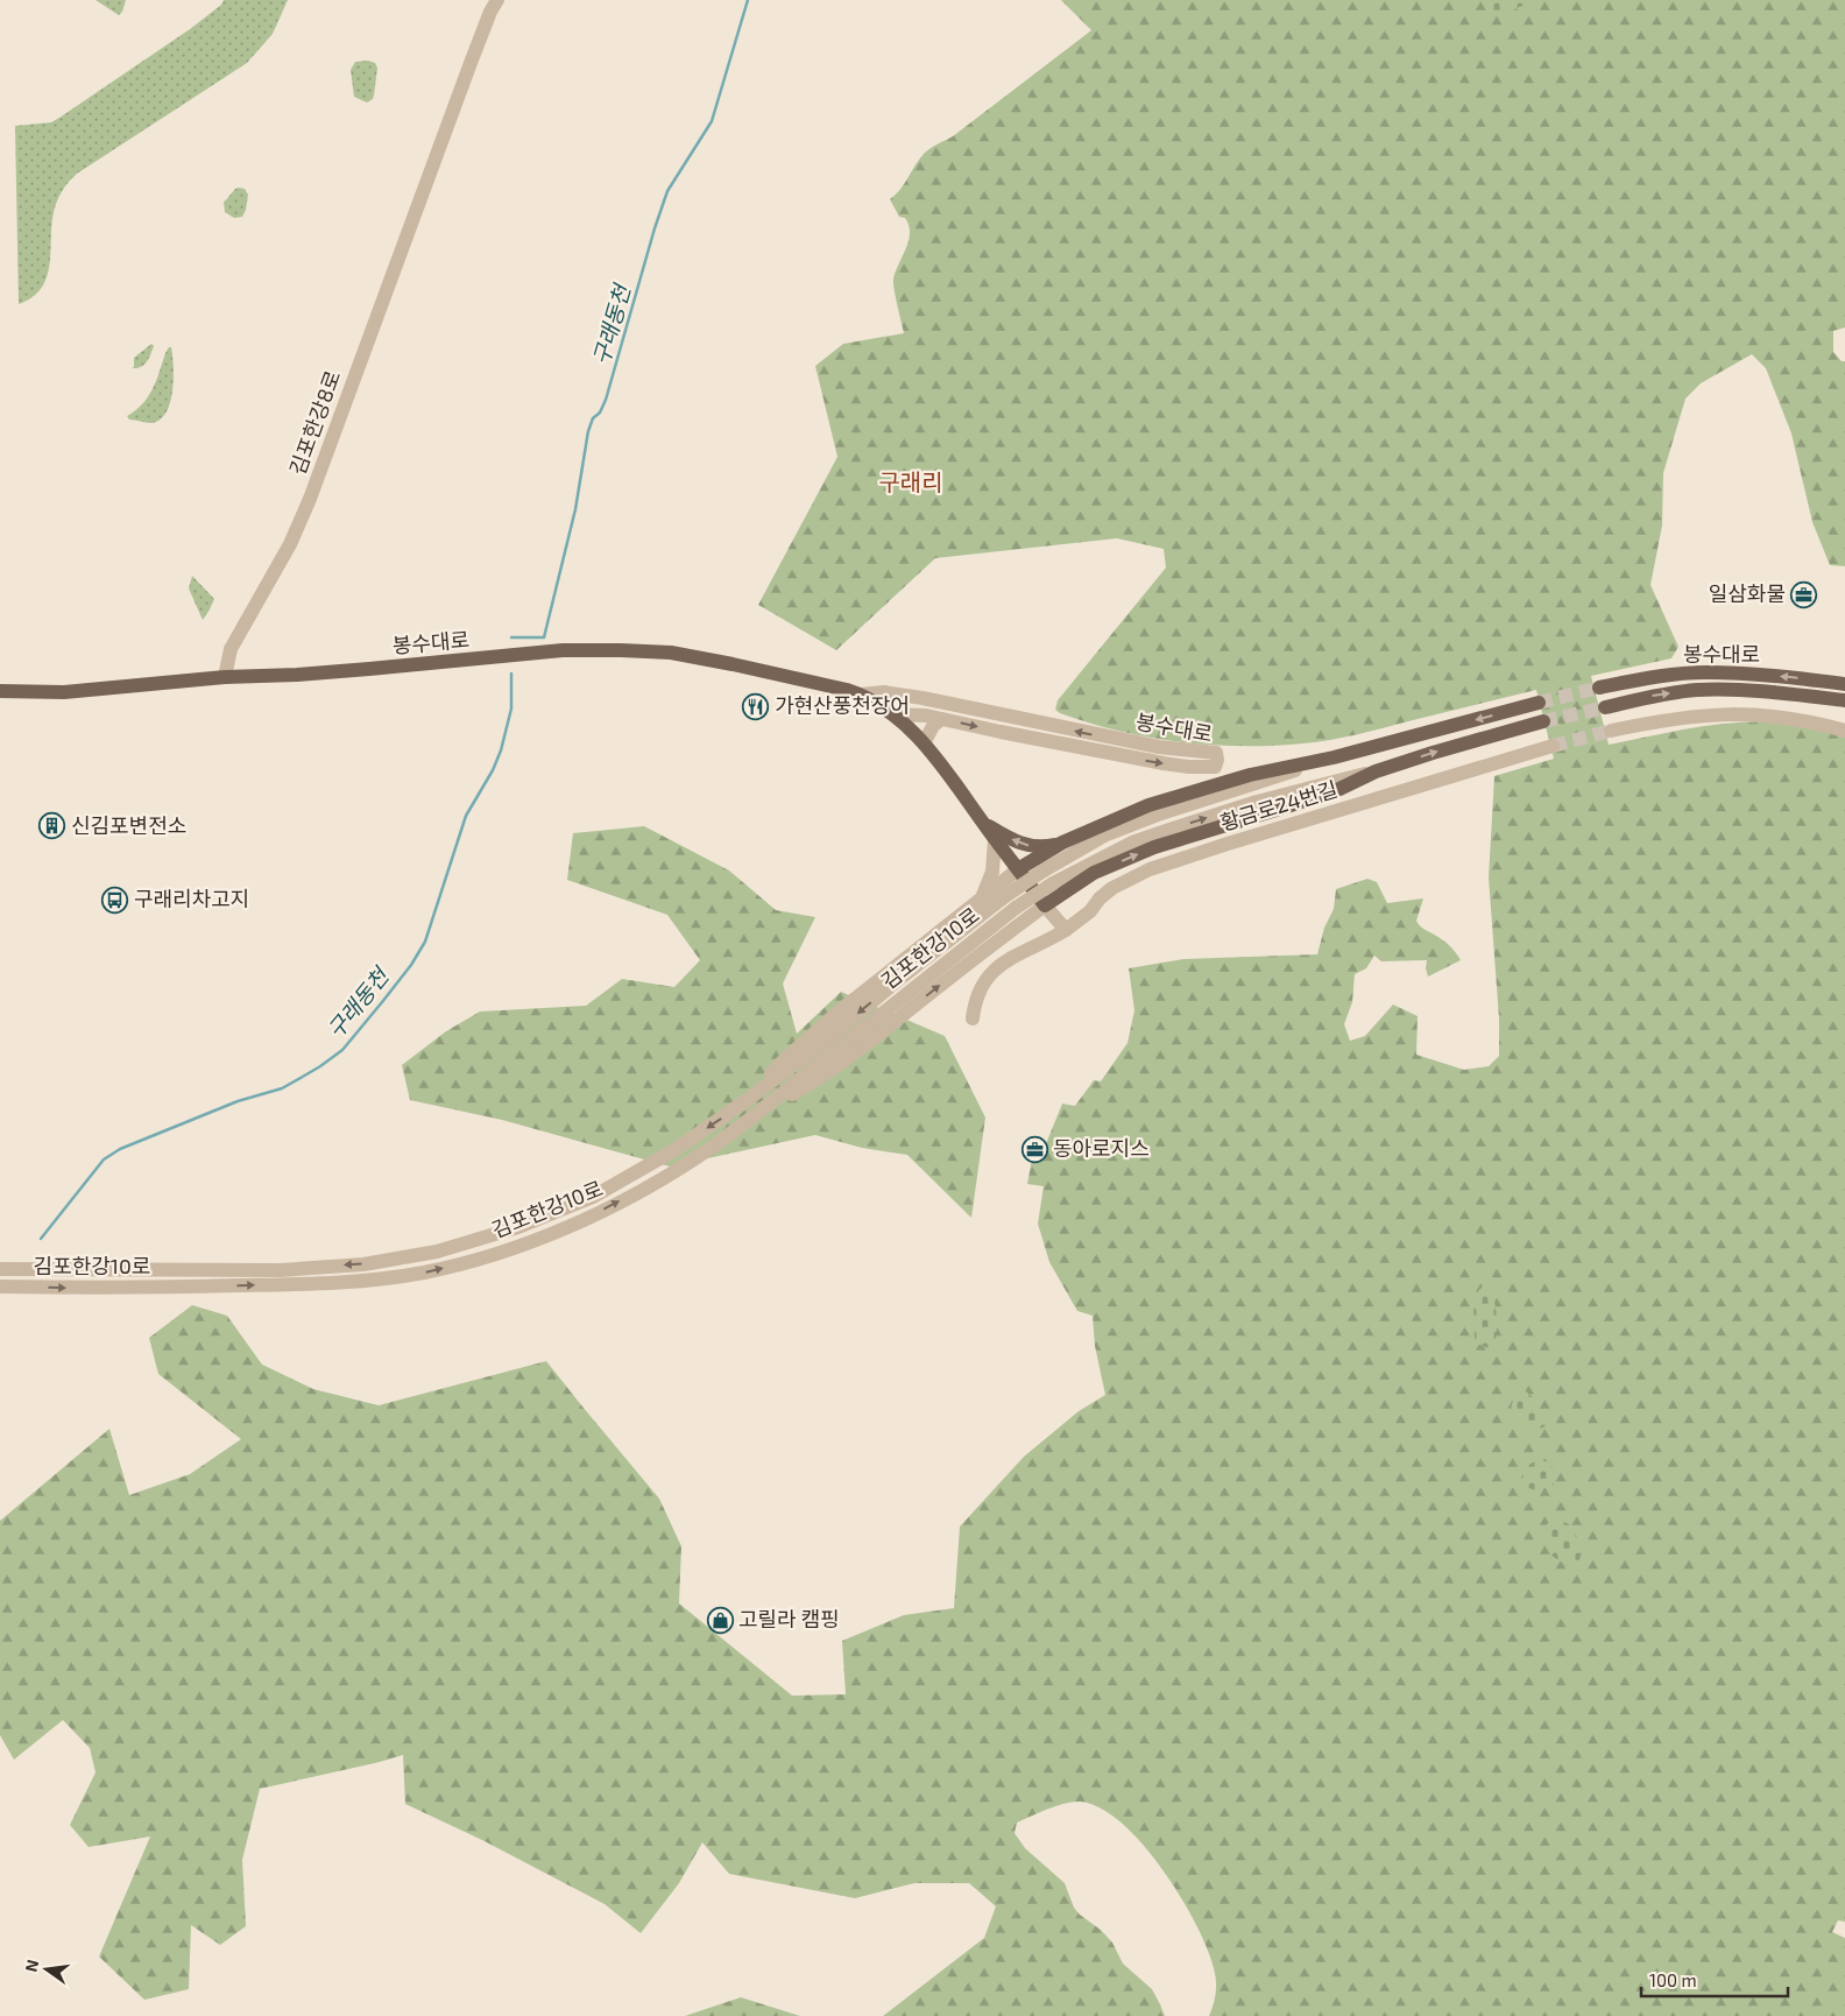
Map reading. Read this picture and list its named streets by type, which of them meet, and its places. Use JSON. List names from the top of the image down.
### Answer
{
  "streets": {
    "main road": ["봉수대로"],
    "street": ["김포한강8로", "황금로24번길", "김포한강10로"]
  },
  "crossings": [
    ["김포한강8로", "봉수대로"]
  ],
  "districts": ["구래리"],
  "water": ["구래동천"],
  "places": {
    "office": ["일삼화물", "동아로지스"],
    "restaurant": ["가현산풍천장어"],
    "building": ["신김포변전소"],
    "bus stop": ["구래리차고지"],
    "shop": ["고릴라 캠핑"]
  },
  "scale_bar": "100 m",
  "north": "left"
}
